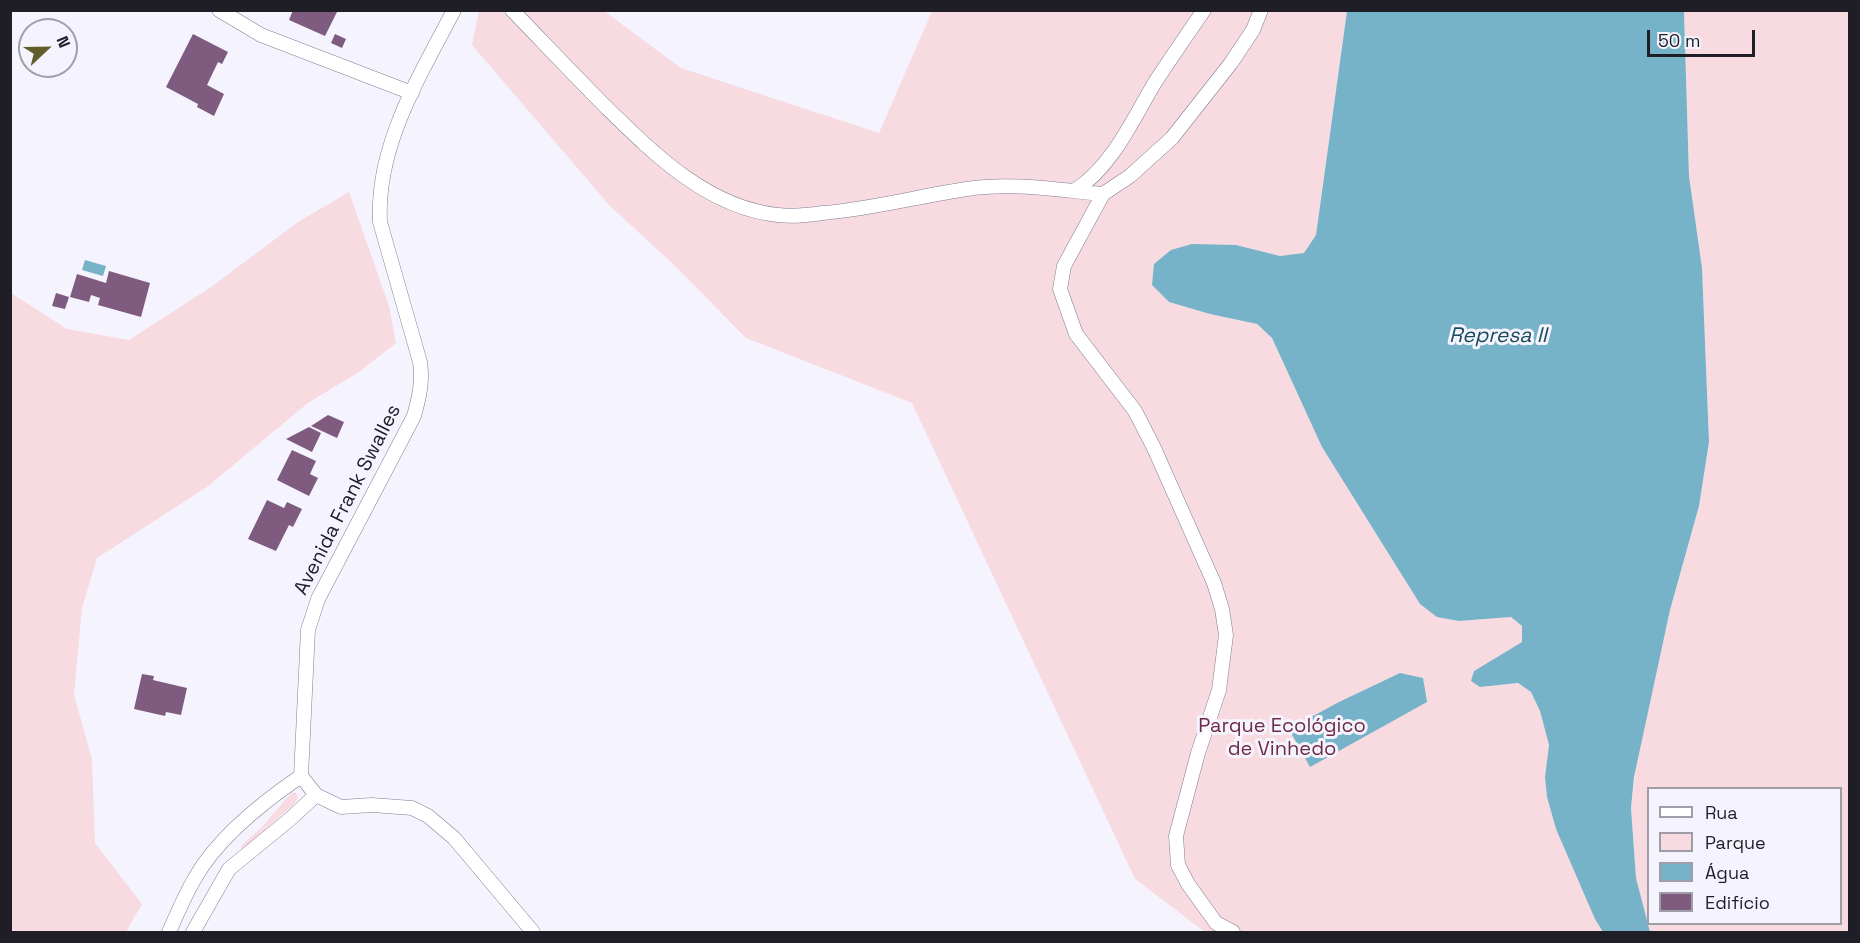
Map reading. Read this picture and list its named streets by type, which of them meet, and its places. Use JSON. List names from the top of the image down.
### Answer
{
  "streets": {
    "street": ["Avenida Frank Swalles"]
  },
  "water": ["Represa II"],
  "parks": ["Parque Ecológico de Vinhedo"],
  "legend": [
    "Rua",
    "Parque",
    "Água",
    "Edifício"
  ],
  "scale_bar": "50 m",
  "north": "right"
}
